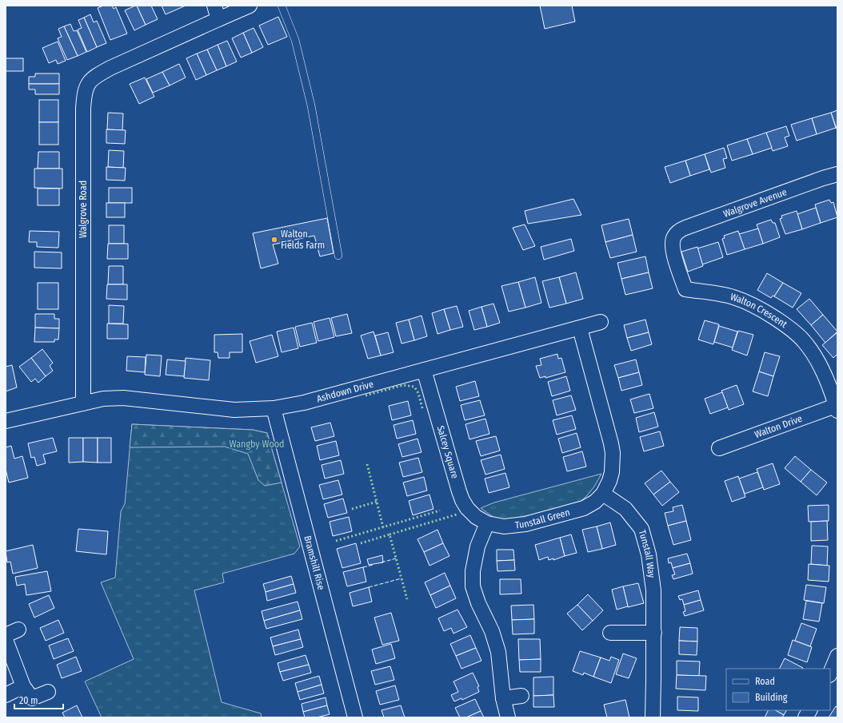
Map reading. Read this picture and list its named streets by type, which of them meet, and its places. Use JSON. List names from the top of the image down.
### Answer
{
  "streets": {
    "street": [
      "Walgrove Avenue",
      "Walgrove Road",
      "Walton Crescent",
      "Ashdown Drive",
      "Walton Drive",
      "Salcey Square",
      "Tunstall Green",
      "Tunstall Way",
      "Bramshill Rise"
    ]
  },
  "crossings": [
    ["Walgrove Avenue", "Walton Crescent"],
    ["Walgrove Road", "Ashdown Drive"],
    ["Walton Crescent", "Walton Drive"],
    ["Ashdown Drive", "Salcey Square"],
    ["Ashdown Drive", "Tunstall Green"],
    ["Ashdown Drive", "Bramshill Rise"],
    ["Salcey Square", "Tunstall Green"],
    ["Tunstall Green", "Tunstall Way"]
  ],
  "parks": ["Wangby Wood"],
  "places": ["Walton Fields Farm"],
  "legend": ["Road", "Building"],
  "scale_bar": "20 m"
}
